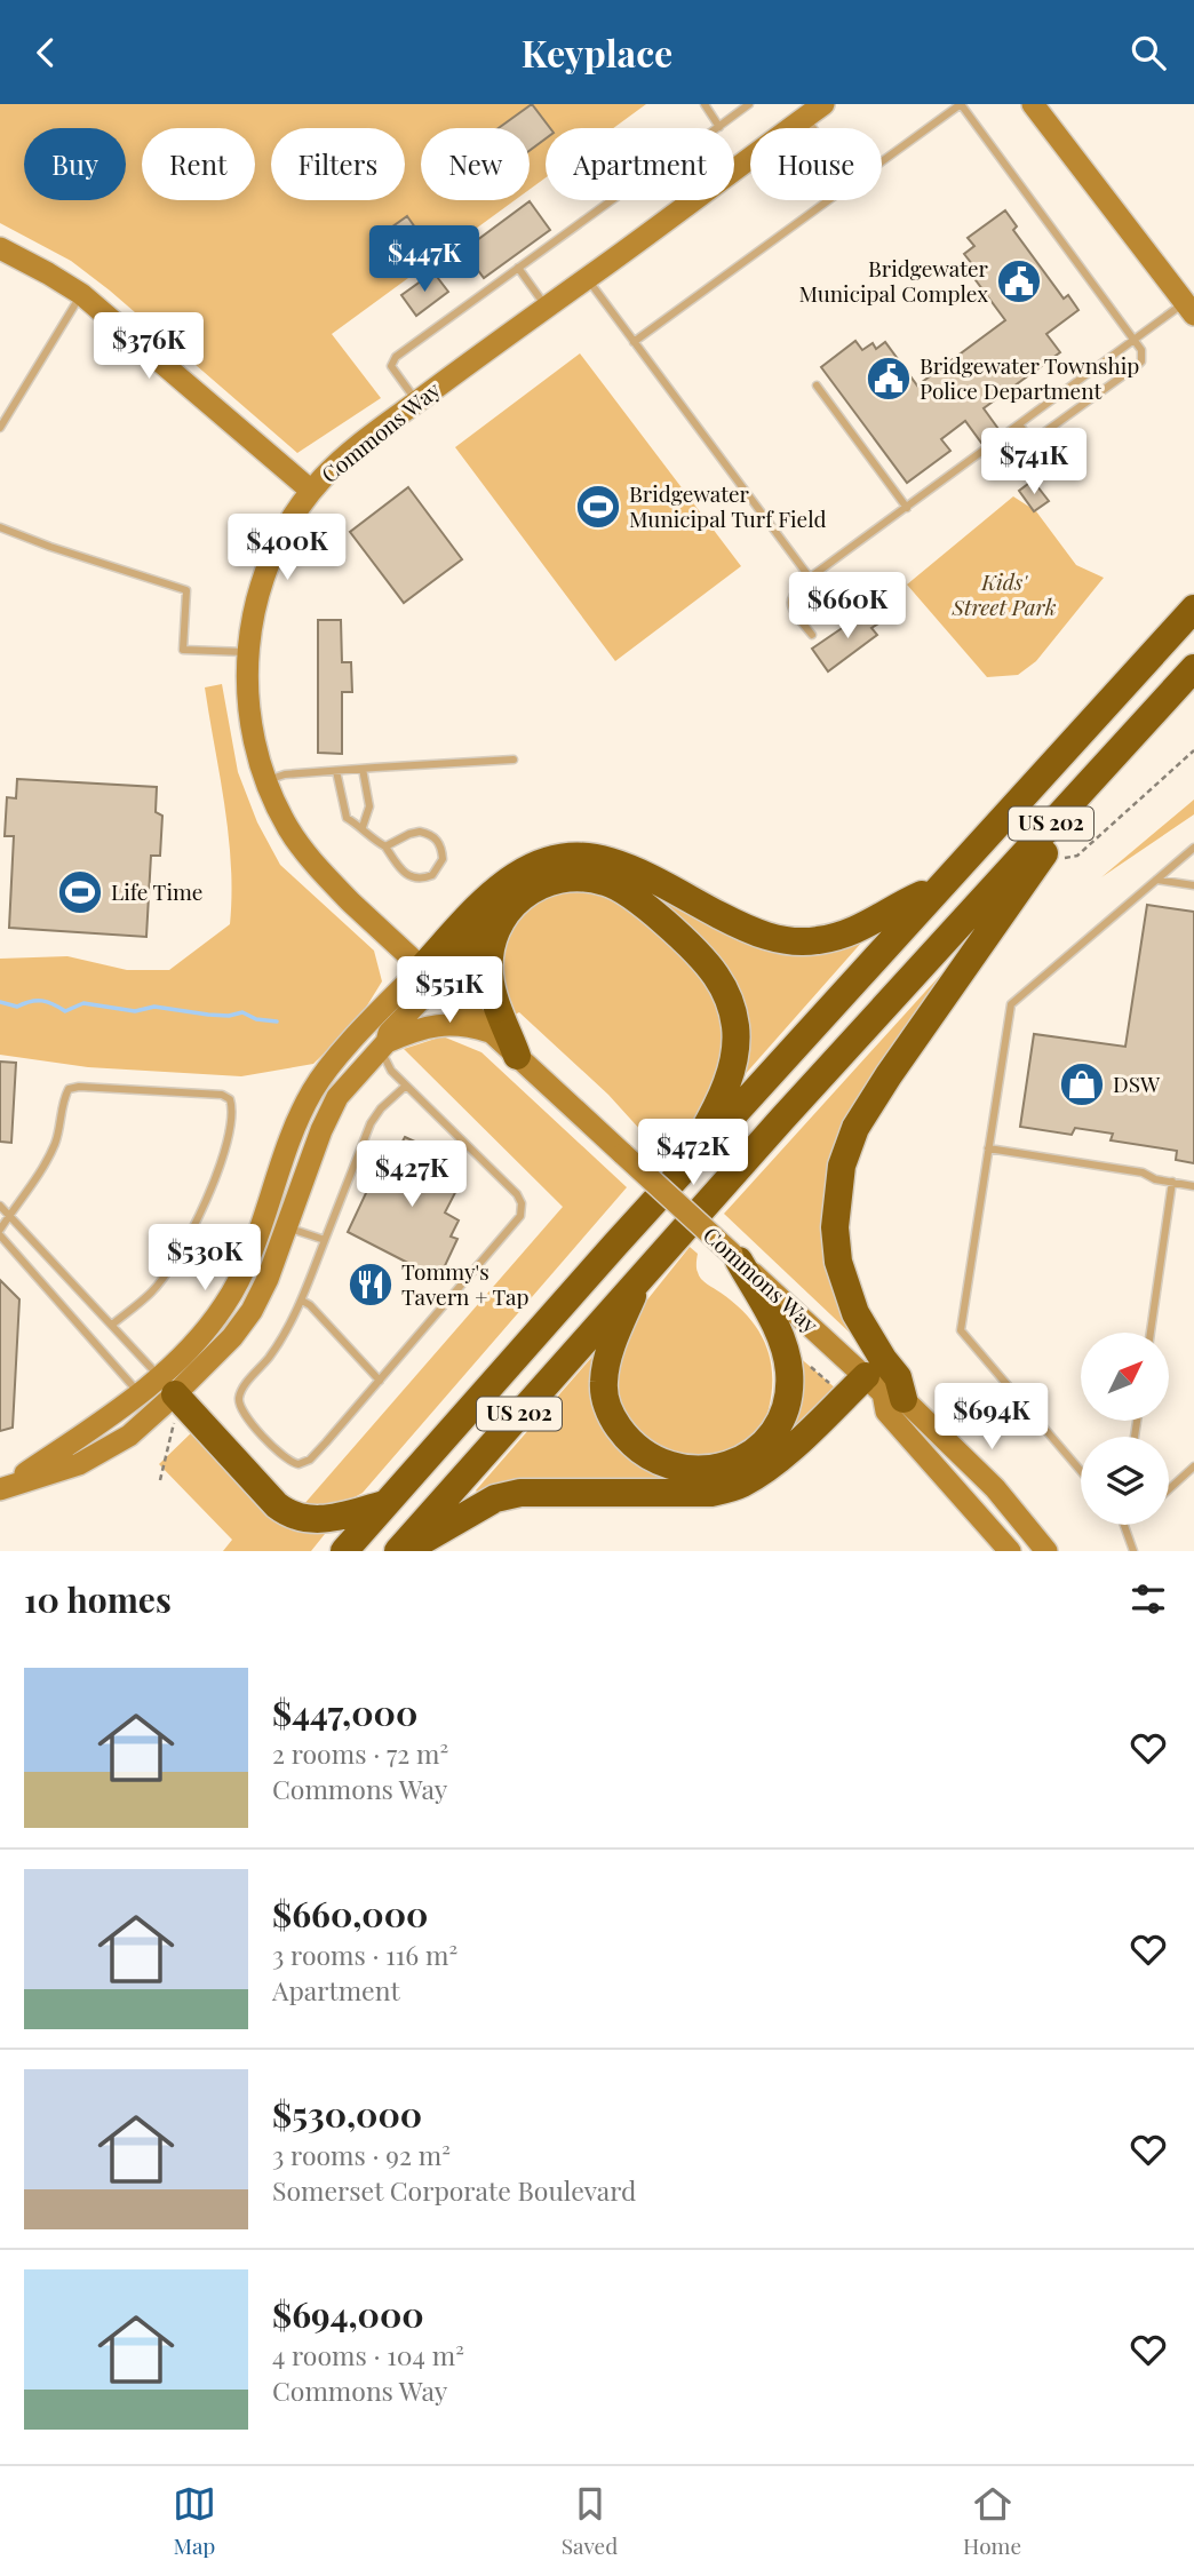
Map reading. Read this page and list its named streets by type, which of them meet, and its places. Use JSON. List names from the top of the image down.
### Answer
{
  "streets": {
    "highway": ["US 202"],
    "street": ["Commons Way"]
  },
  "parks": ["Kids' Street Park"],
  "places": {
    "public building": ["Bridgewater Municipal Complex", "Bridgewater Township Police Department"],
    "sports": ["Bridgewater Municipal Turf Field", "Life Time"],
    "shop": ["DSW"],
    "restaurant": ["Tommy's Tavern + Tap"]
  },
  "north": "top right",
  "page": {
    "header": "Keyplace",
    "chip": [
      "Buy",
      "Rent",
      "Filters",
      "New",
      "Apartment",
      "House"
    ],
    "price": [
      "$447K",
      "$376K",
      "$741K",
      "$400K",
      "$660K",
      "$551K",
      "$472K",
      "$427K",
      "$530K",
      "$694K"
    ],
    "heading": "10 homes",
    "list": [
      {
        "name": "$447,000",
        "note": "2 rooms · 72 m² · Commons Way"
      },
      {
        "name": "$660,000",
        "note": "3 rooms · 116 m² · Apartment"
      },
      {
        "name": "$530,000",
        "note": "3 rooms · 92 m² · Somerset Corporate Boulevard"
      },
      {
        "name": "$694,000",
        "note": "4 rooms · 104 m² · Commons Way"
      }
    ],
    "tabs": ["Map", "Saved", "Home"]
  }
}
